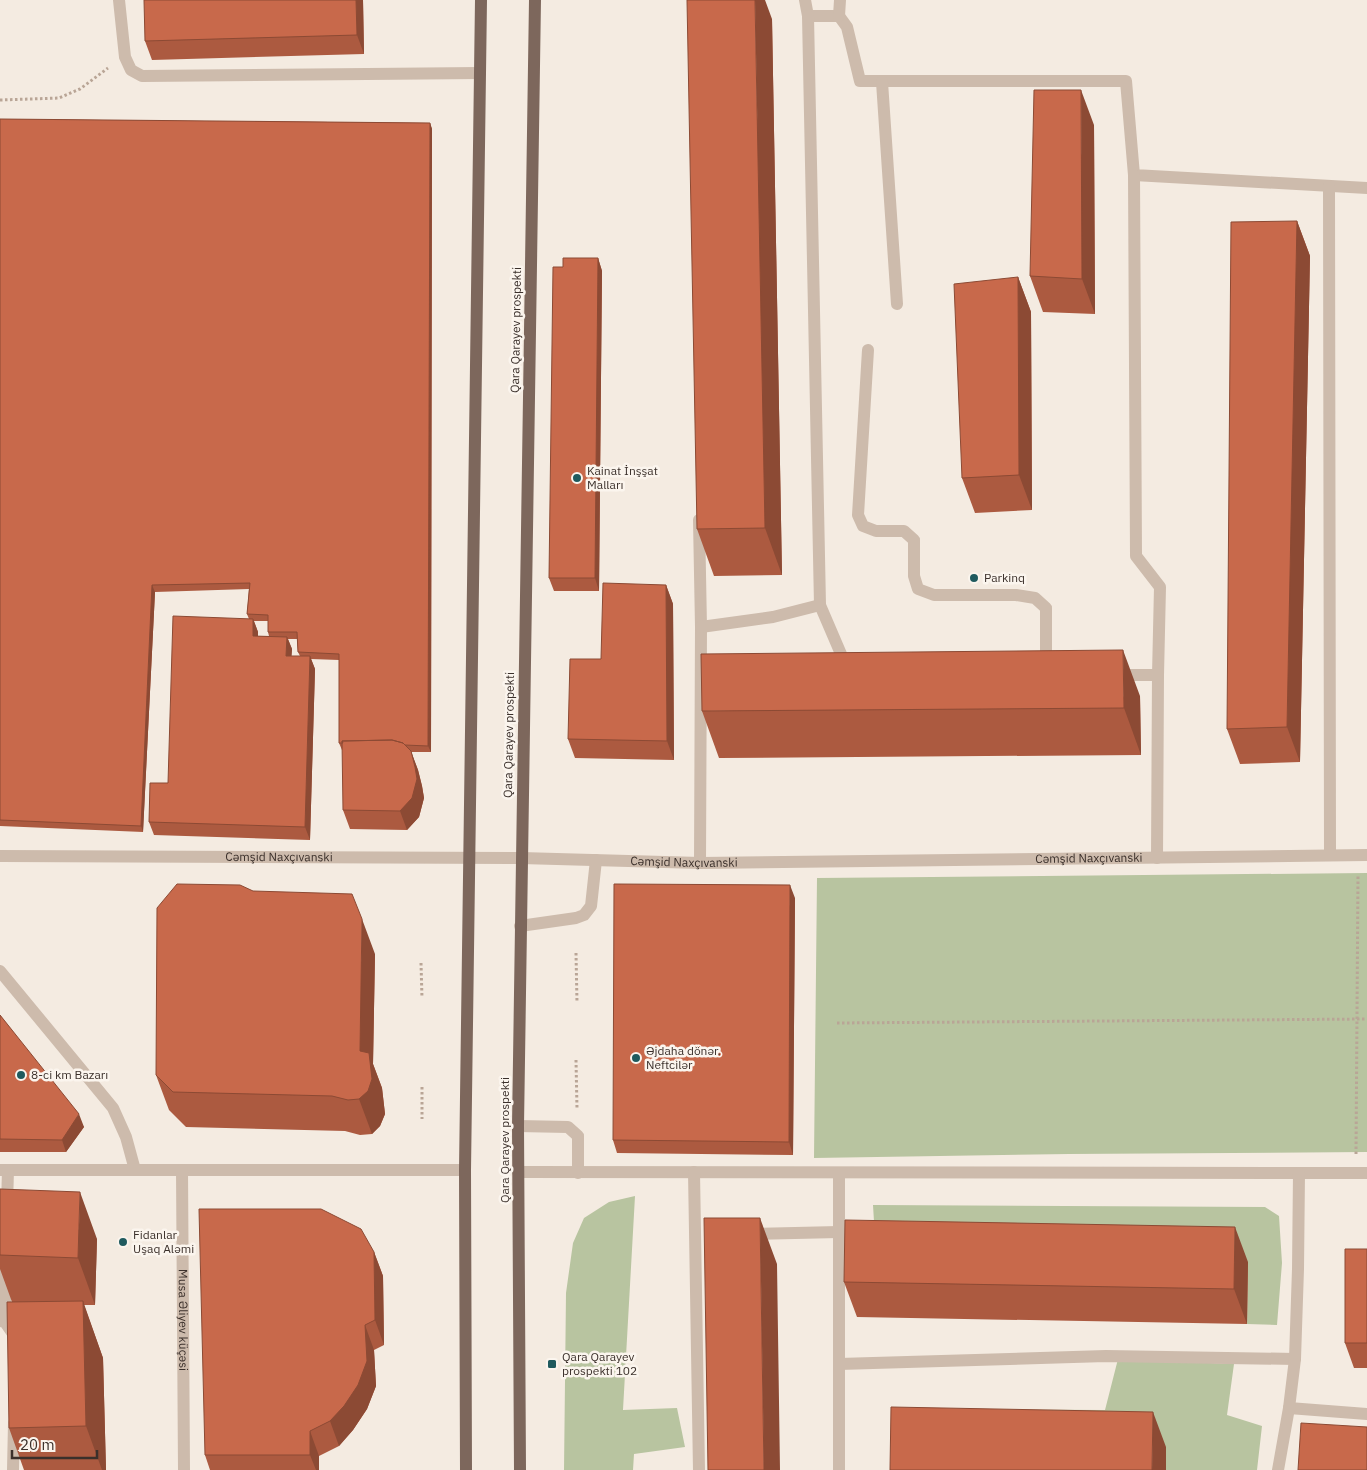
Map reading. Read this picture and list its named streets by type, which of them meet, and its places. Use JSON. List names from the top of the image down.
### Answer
{
  "streets": {
    "main road": ["Qara Qarayev prospekti"],
    "street": ["Cəmşid Naxçıvanski", "Musa Əliyev küçəsi"]
  },
  "crossings": [
    ["Qara Qarayev prospekti", "Cəmşid Naxçıvanski"]
  ],
  "places": {
    "other": [
      "Kainat İnşşat Malları",
      "Parkinq",
      "Əjdaha dönər. Neftcilər",
      "8-ci km Bazarı",
      "Fidanlar Uşaq Aləmi"
    ],
    "transit": ["Qara Qarayev prospekti 102"]
  },
  "scale_bar": "20 m"
}
